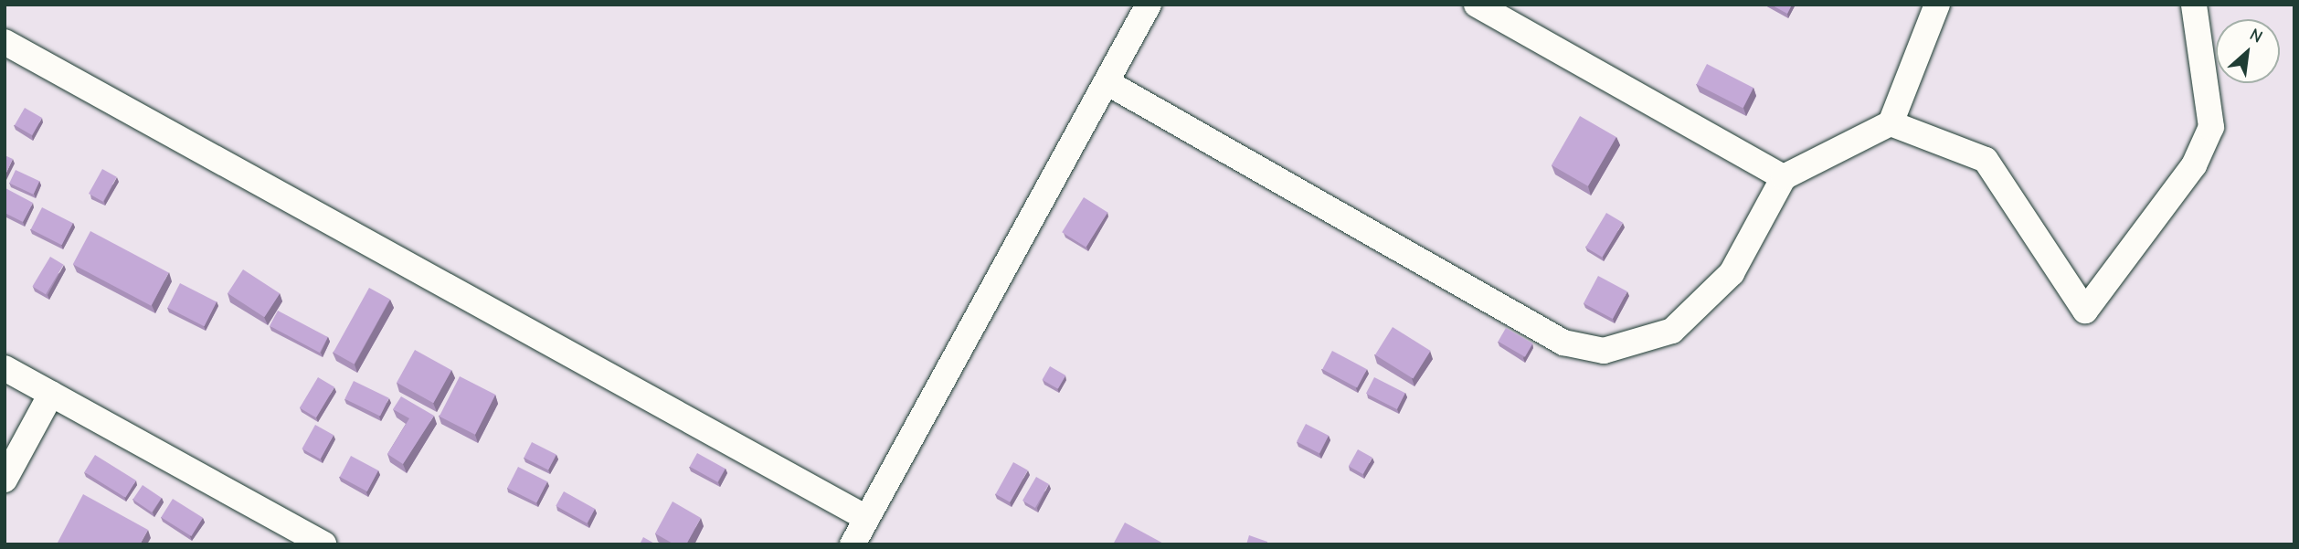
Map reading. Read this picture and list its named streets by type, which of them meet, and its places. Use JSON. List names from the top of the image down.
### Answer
{
  "north": "top right"
}
